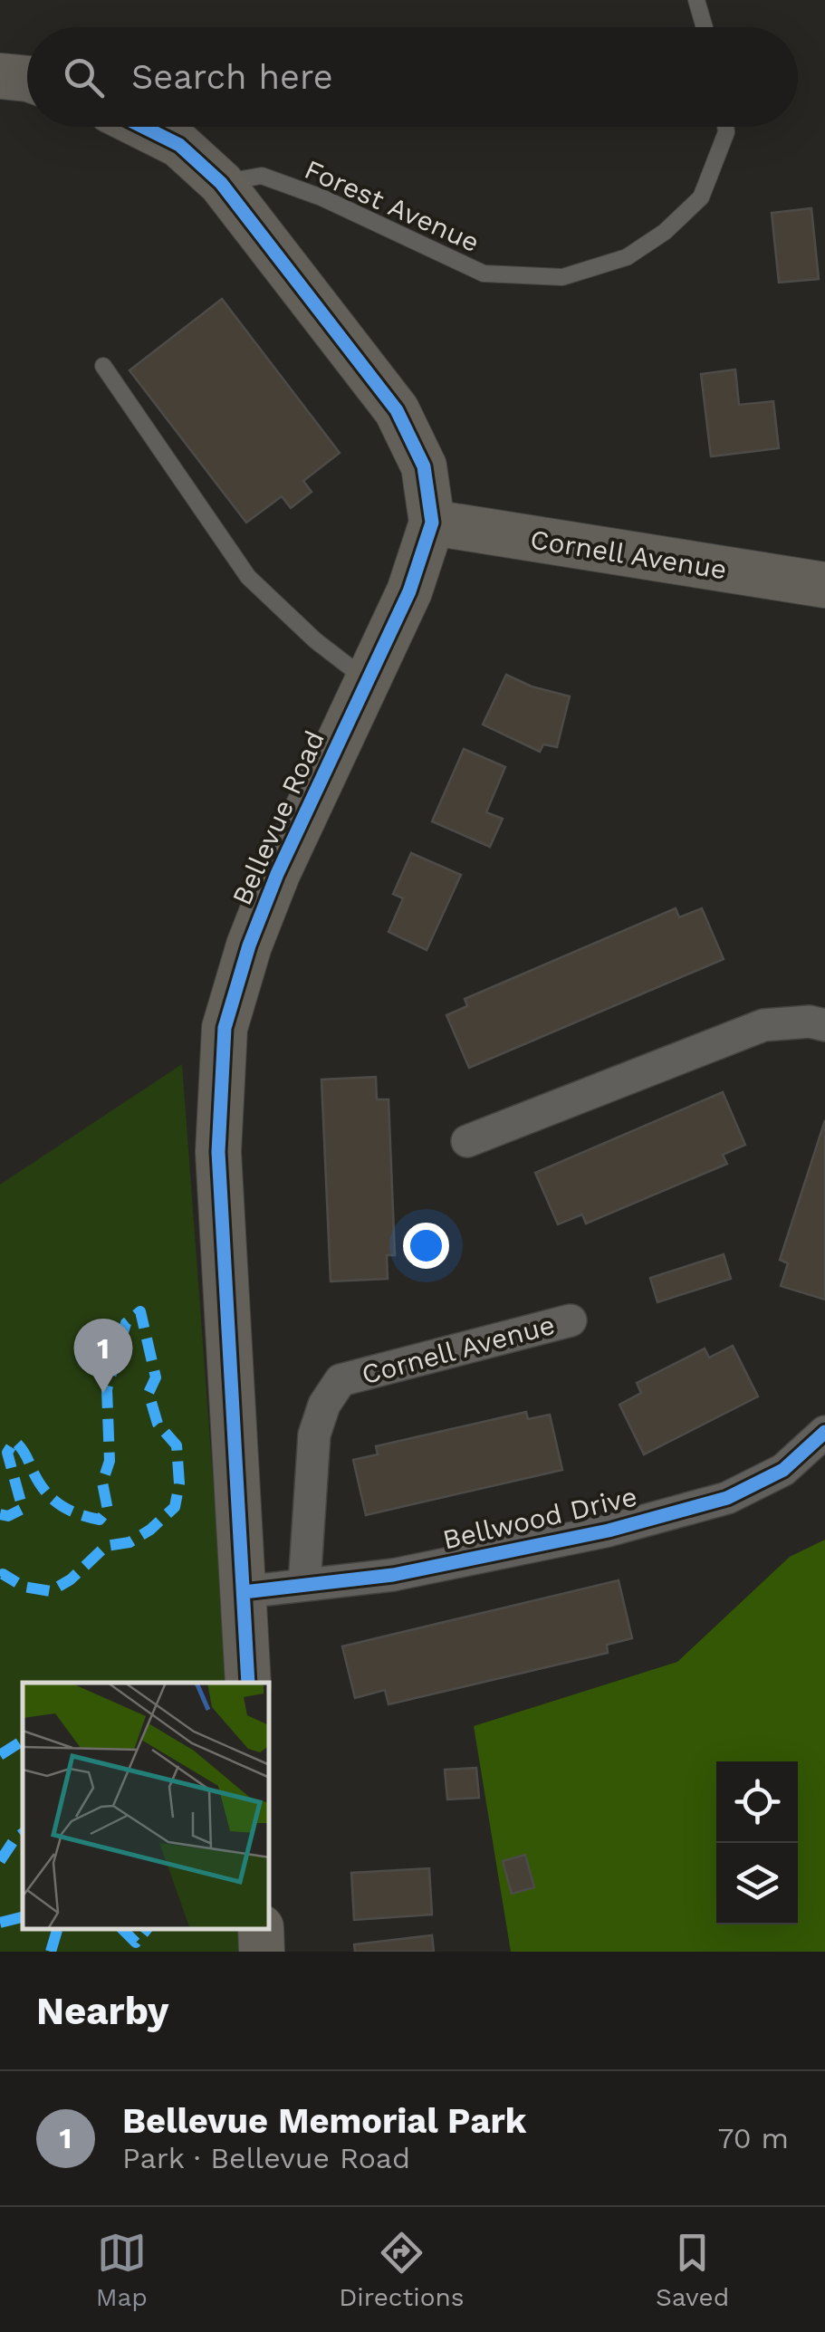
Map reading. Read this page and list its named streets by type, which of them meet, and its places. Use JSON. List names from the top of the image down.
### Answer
{
  "streets": {
    "street": ["Cornell Avenue", "Bellevue Road", "Bellwood Drive"],
    "lane": ["Forest Avenue"]
  },
  "crossings": [
    ["Forest Avenue", "Bellevue Road"],
    ["Cornell Avenue", "Bellevue Road"],
    ["Cornell Avenue", "Bellwood Drive"],
    ["Bellevue Road", "Bellwood Drive"]
  ],
  "page": {
    "search": "Search here",
    "pins": "1",
    "heading": "Nearby",
    "list": [
      {
        "mark": "1",
        "name": "Bellevue Memorial Park",
        "note": "Park · Bellevue Road",
        "value": "70 m"
      }
    ],
    "nav": ["Map", "Directions", "Saved"]
  }
}
